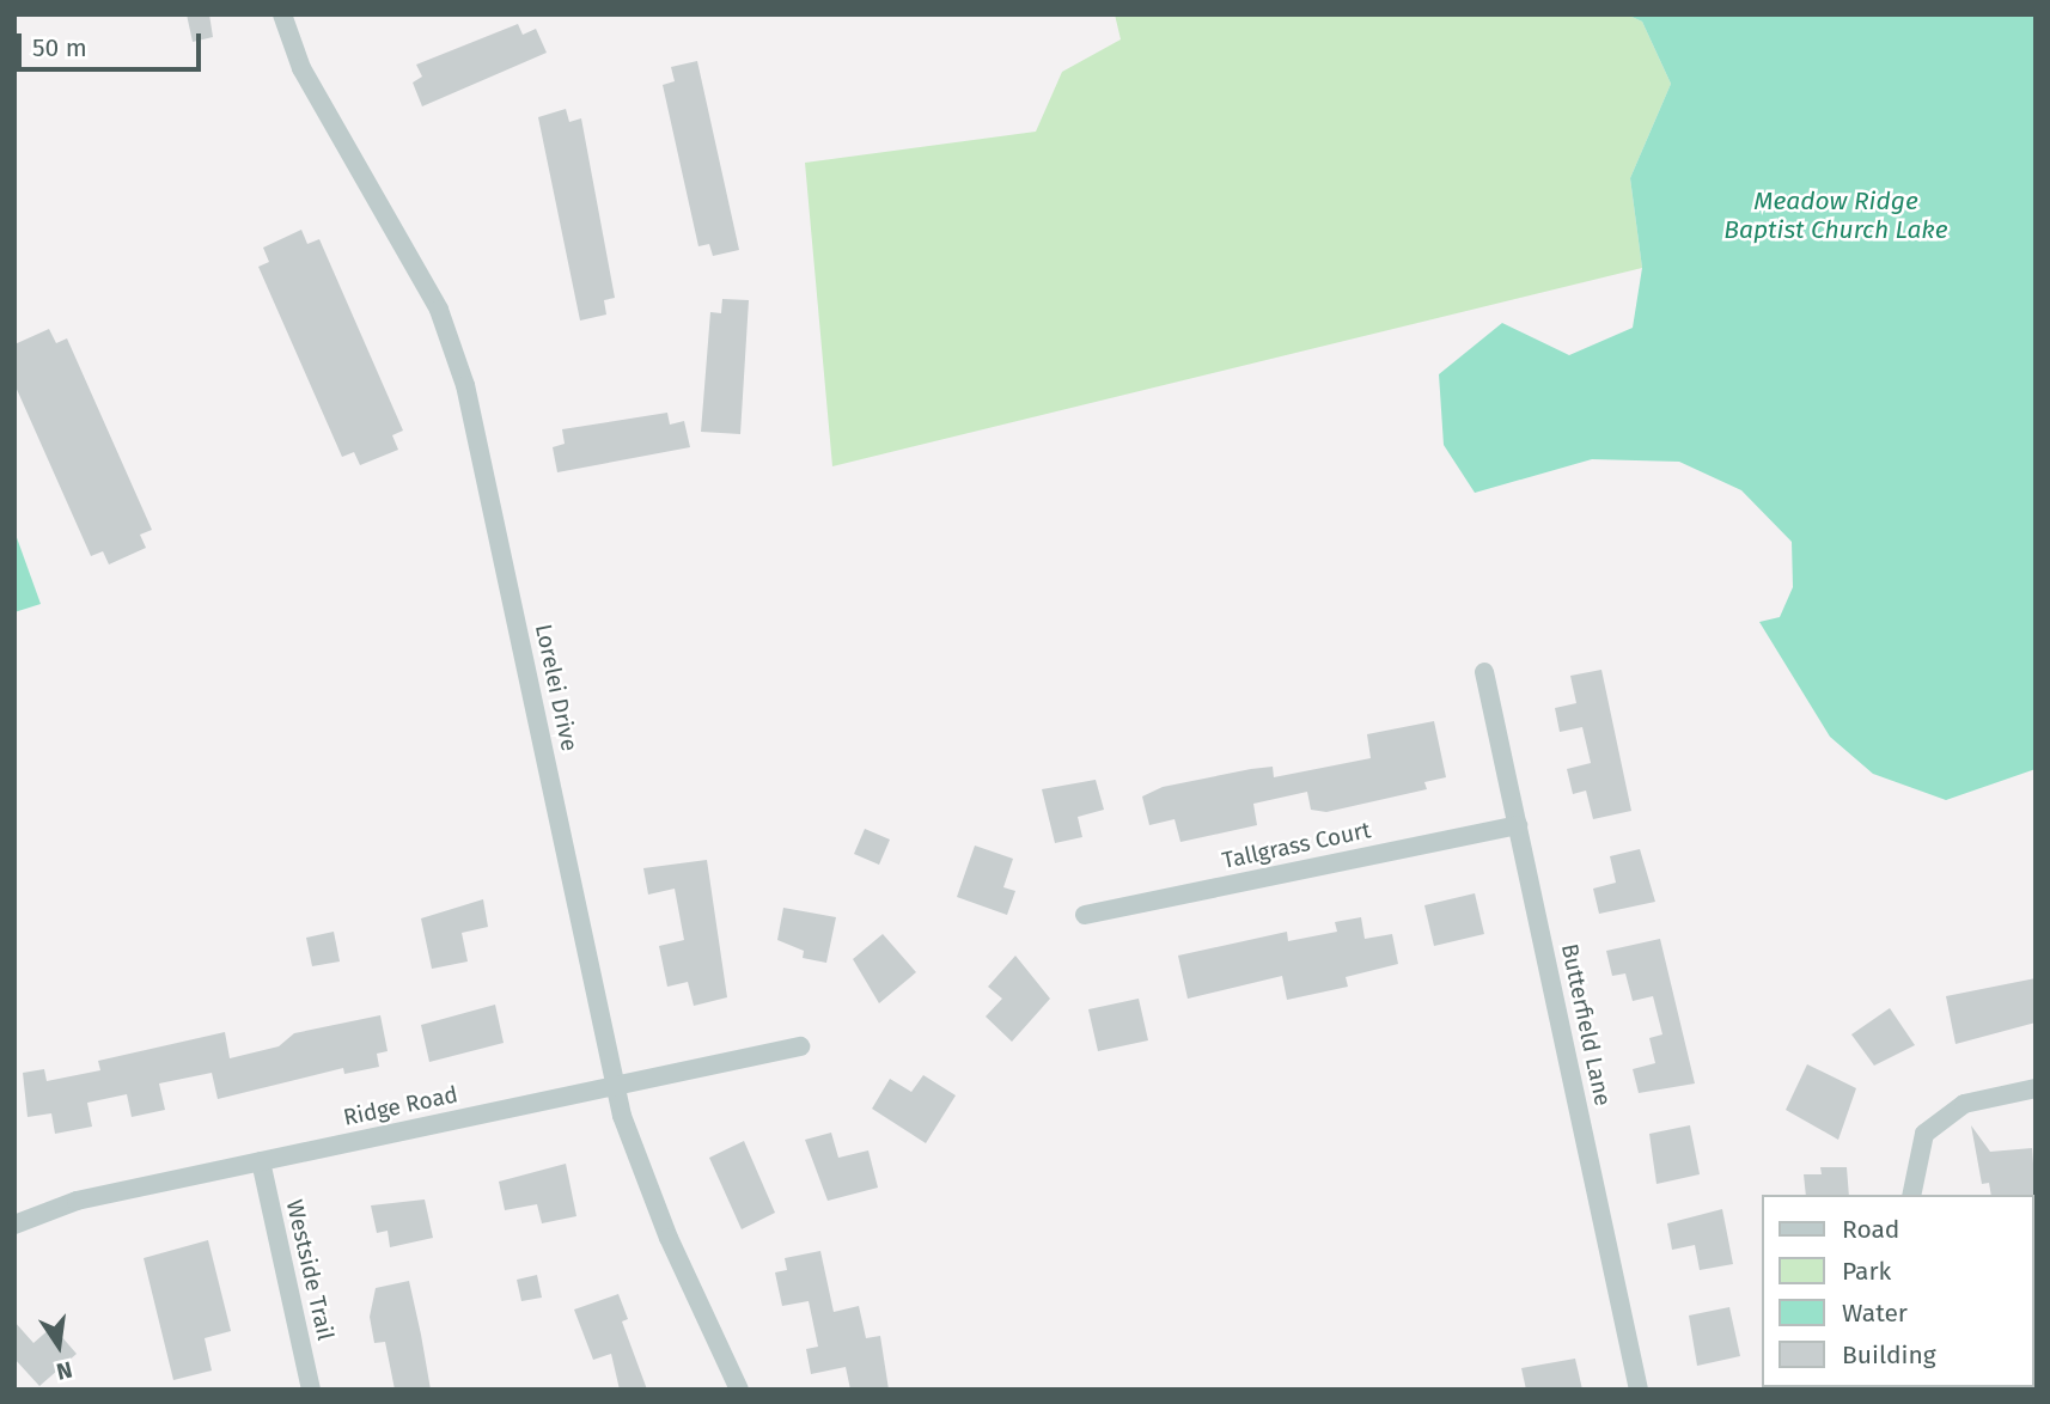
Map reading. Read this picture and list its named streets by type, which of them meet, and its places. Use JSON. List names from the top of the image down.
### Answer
{
  "streets": {
    "street": [
      "Lorelei Drive",
      "Tallgrass Court",
      "Butterfield Lane",
      "Ridge Road",
      "Westside Trail"
    ]
  },
  "crossings": [
    ["Lorelei Drive", "Ridge Road"],
    ["Tallgrass Court", "Butterfield Lane"],
    ["Ridge Road", "Westside Trail"]
  ],
  "water": ["Meadow Ridge Baptist Church Lake"],
  "legend": [
    "Road",
    "Park",
    "Water",
    "Building"
  ],
  "scale_bar": "50 m",
  "north": "bottom"
}
